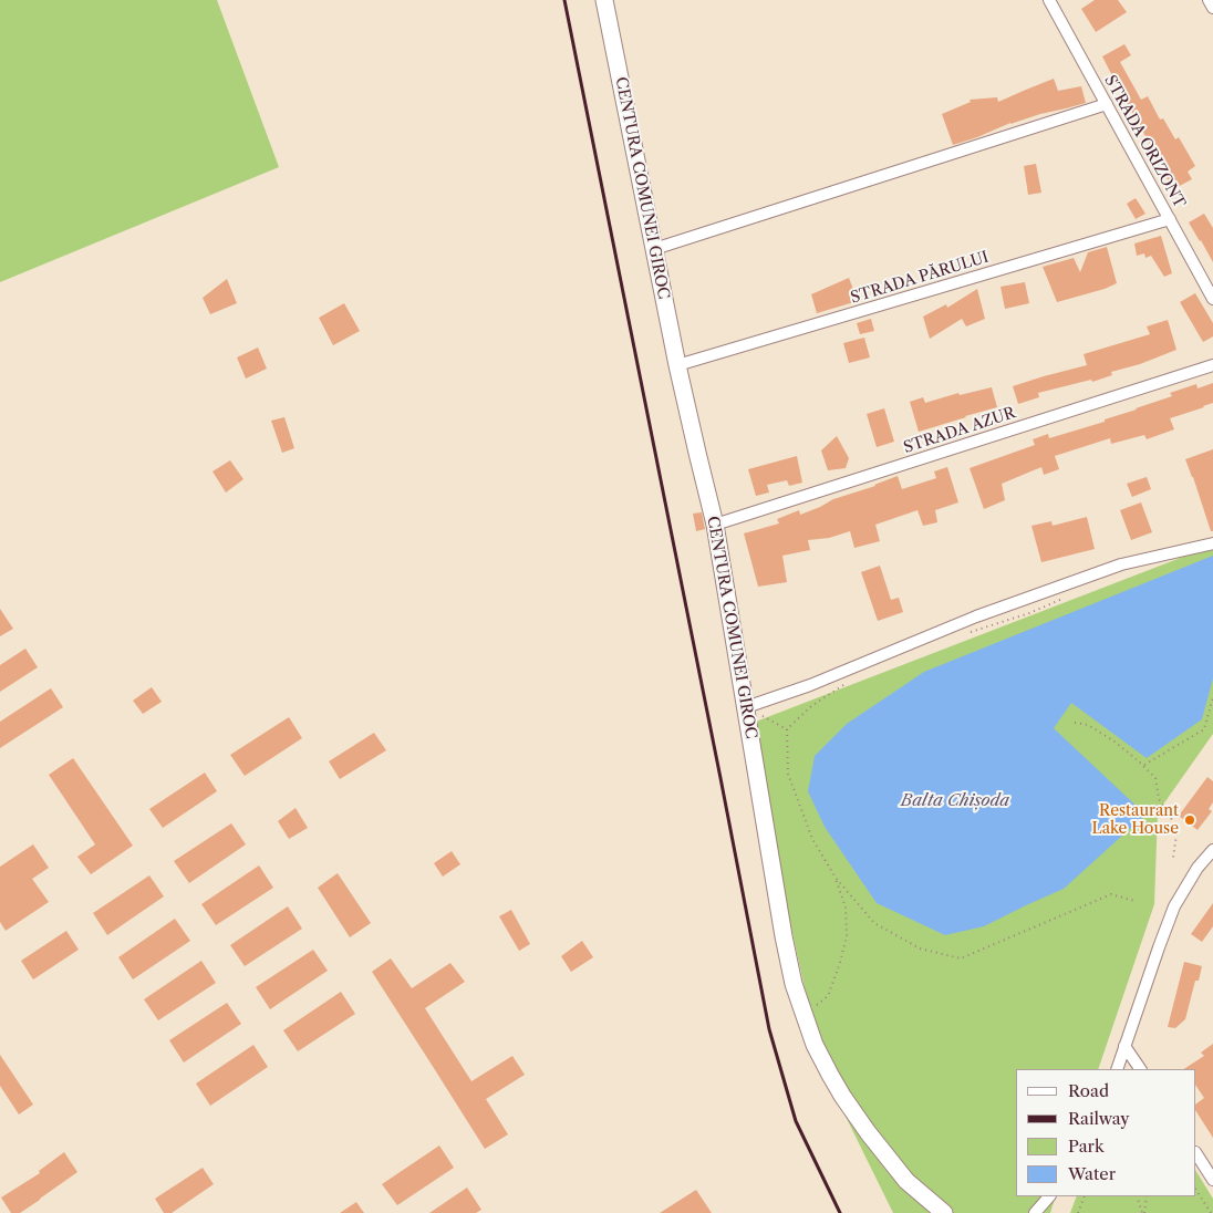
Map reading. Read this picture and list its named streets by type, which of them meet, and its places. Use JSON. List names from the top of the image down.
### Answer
{
  "streets": {
    "main road": ["CENTURA COMUNEI GIROC"],
    "street": ["STRADA ORIZONT", "STRADA PĂRULUI", "STRADA AZUR"]
  },
  "crossings": [
    ["STRADA ORIZONT", "STRADA PĂRULUI"],
    ["CENTURA COMUNEI GIROC", "STRADA PĂRULUI"],
    ["CENTURA COMUNEI GIROC", "STRADA AZUR"]
  ],
  "water": ["Balta Chișoda"],
  "places": ["Restaurant Lake House"],
  "legend": [
    "Road",
    "Railway",
    "Park",
    "Water"
  ]
}
